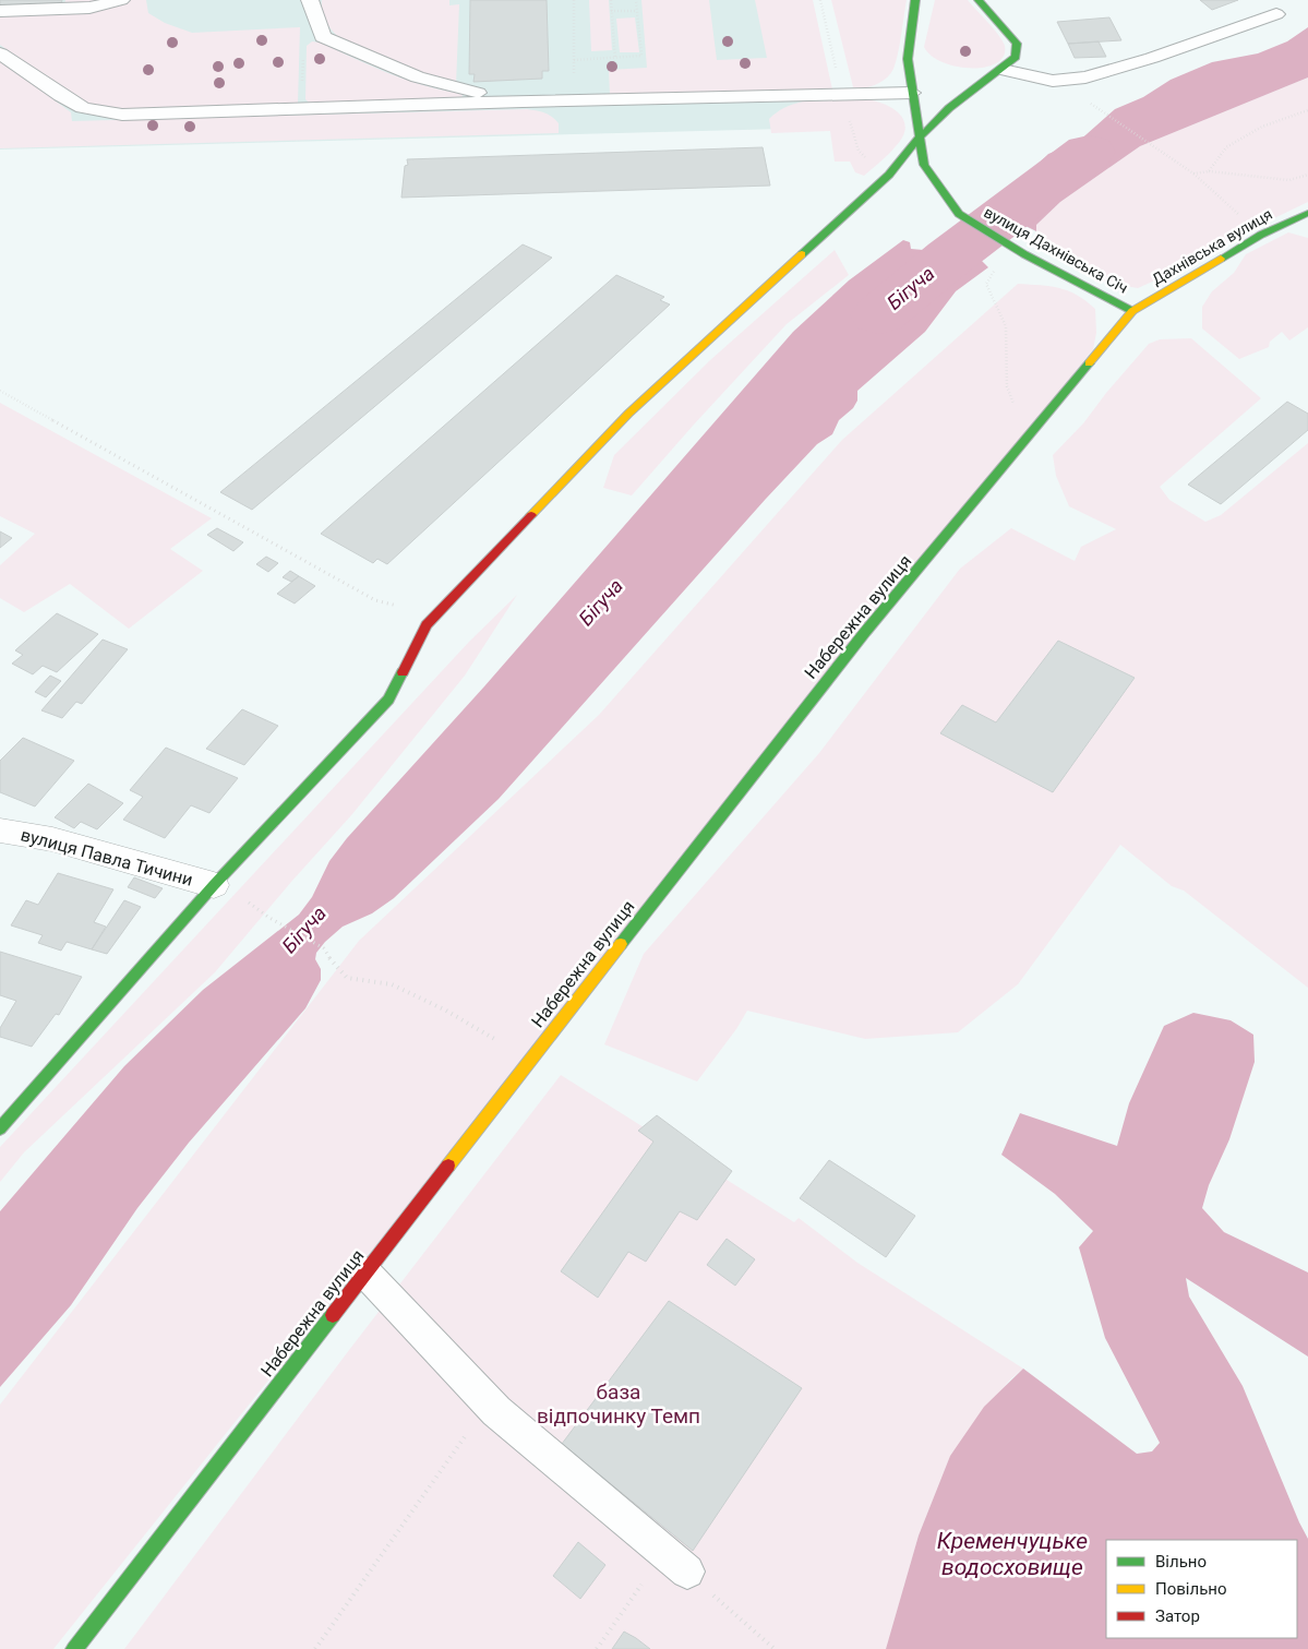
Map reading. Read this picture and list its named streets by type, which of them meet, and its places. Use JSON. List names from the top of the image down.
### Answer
{
  "streets": {
    "street": [
      "Дахнівська вулиця",
      "вулиця Дахнівська Січ",
      "Набережна вулиця",
      "вулиця Павла Тичини"
    ]
  },
  "crossings": [
    ["Дахнівська вулиця", "вулиця Дахнівська Січ"],
    ["Дахнівська вулиця", "Набережна вулиця"],
    ["вулиця Дахнівська Січ", "Набережна вулиця"]
  ],
  "water": ["Бігуча", "Кременчуцьке водосховище"],
  "parks": ["база відпочинку Темп"],
  "legend": ["Вільно", "Повільно", "Затор"]
}
